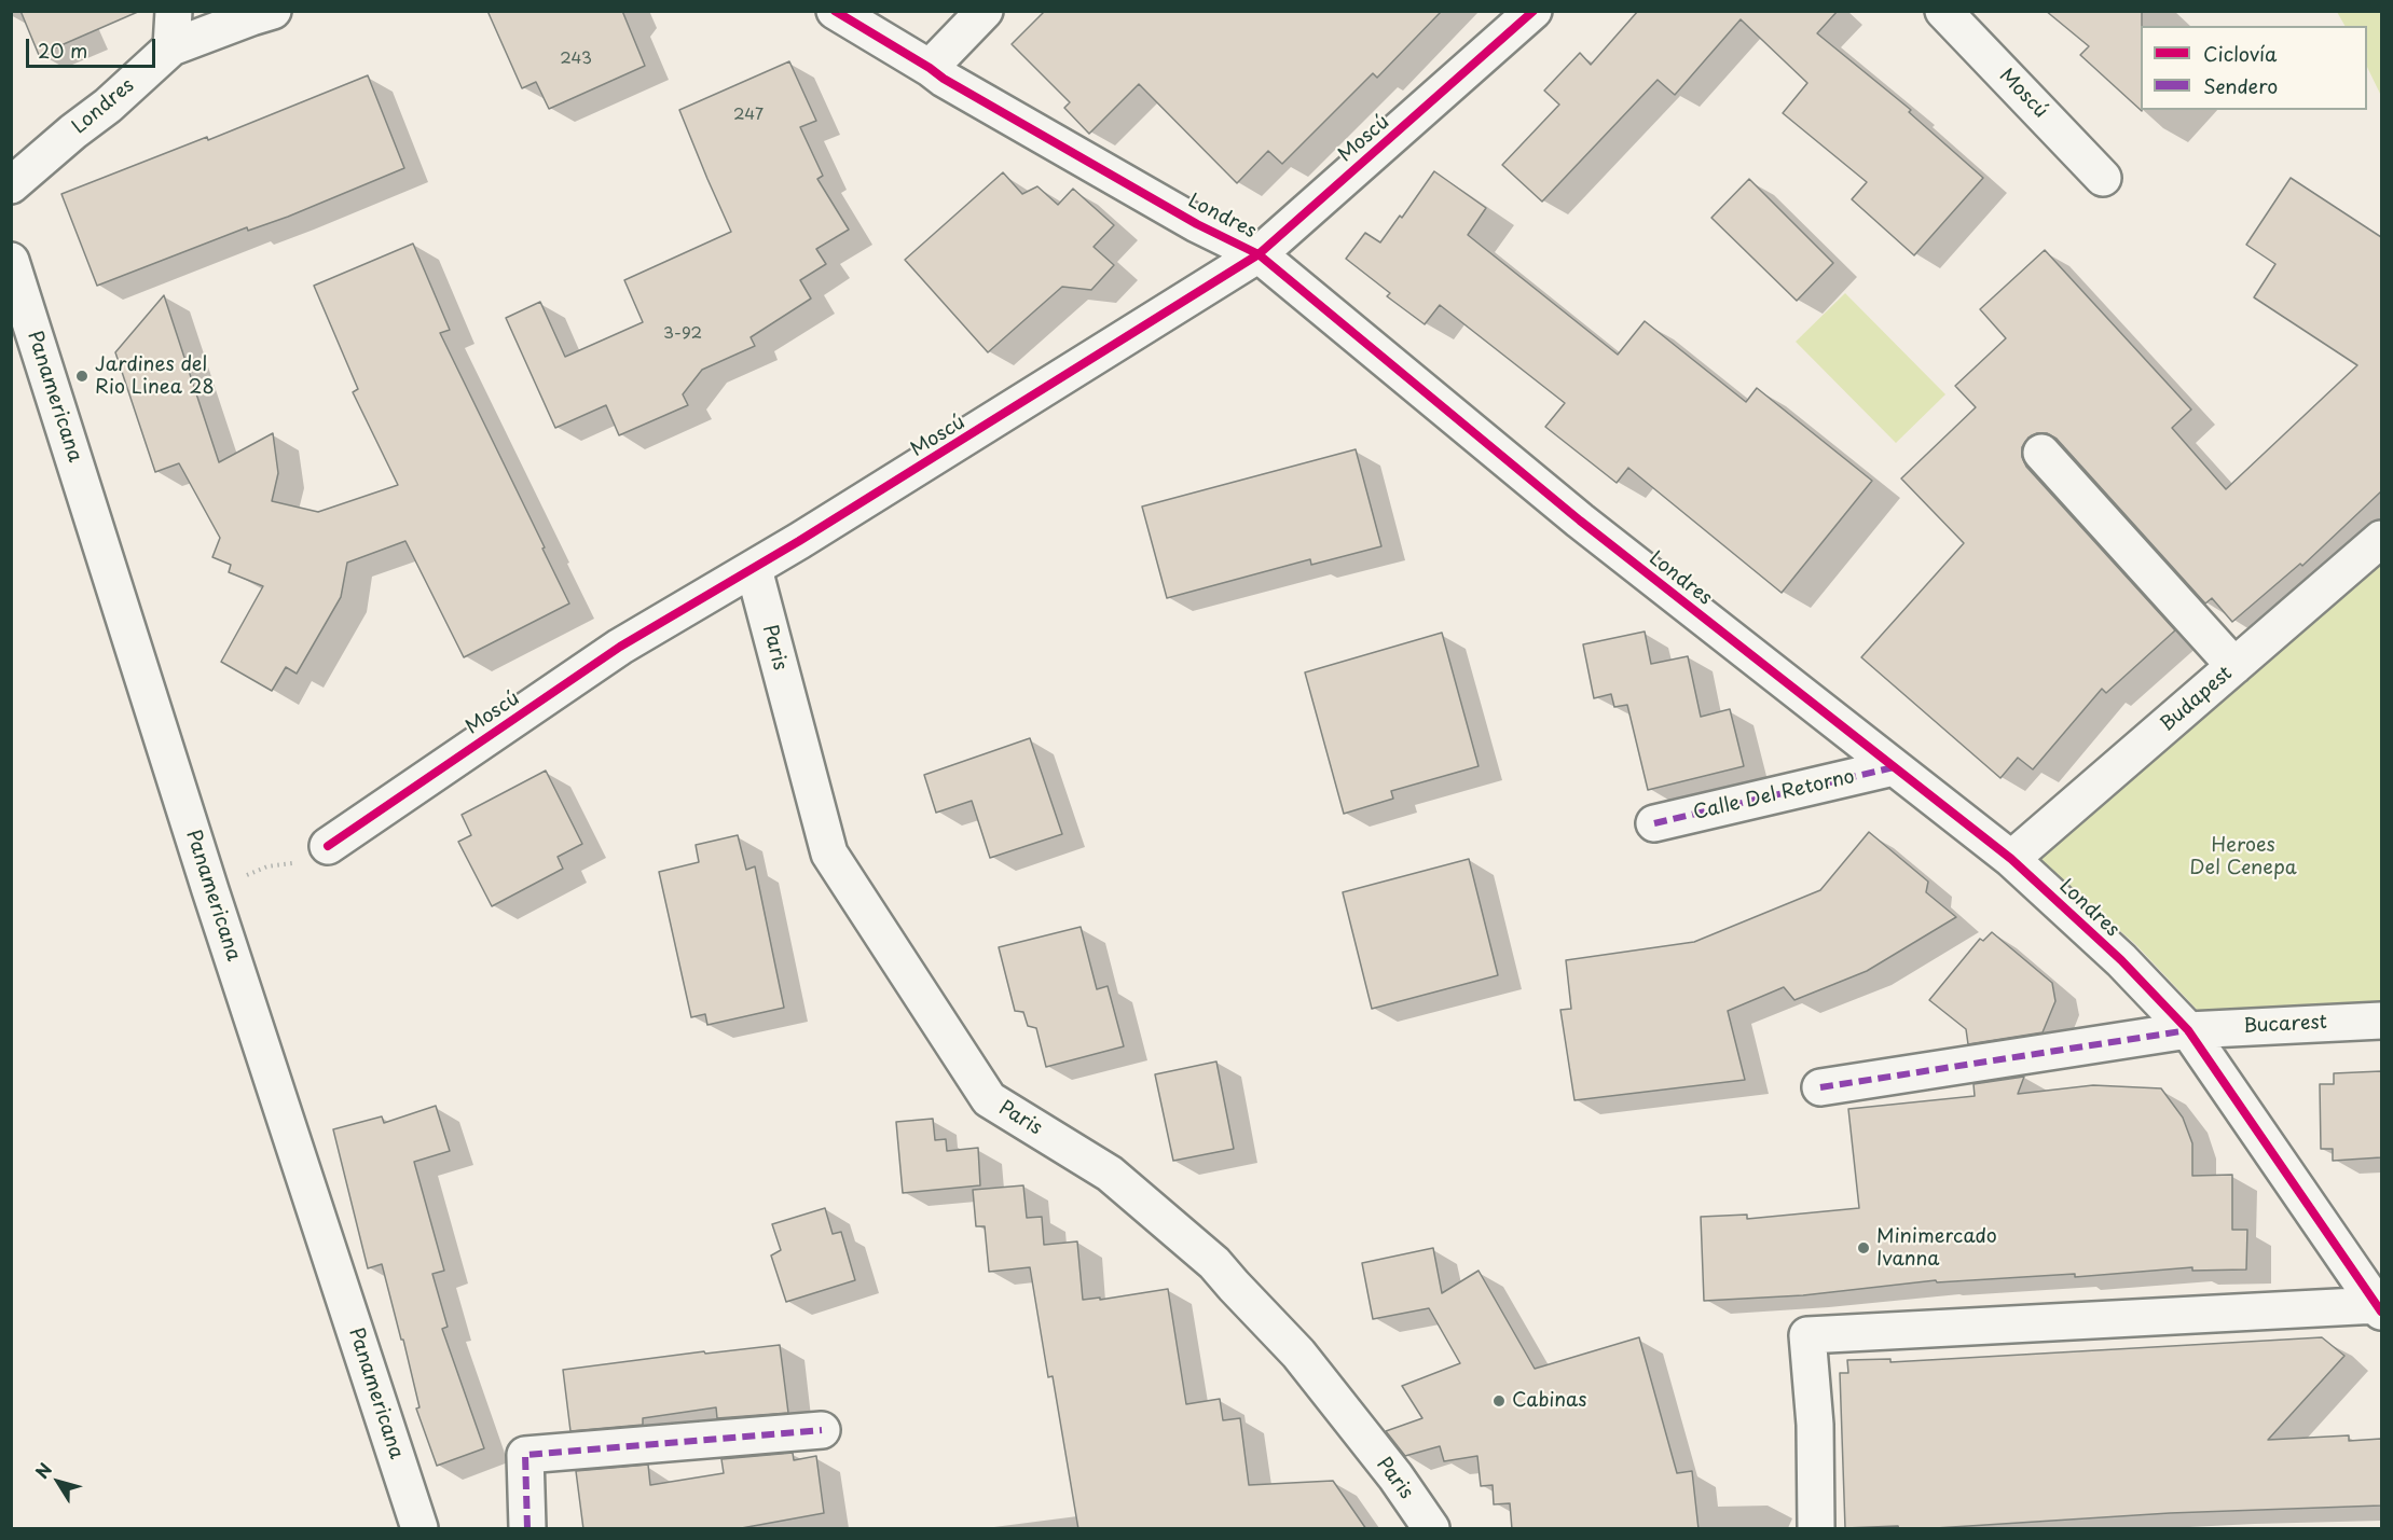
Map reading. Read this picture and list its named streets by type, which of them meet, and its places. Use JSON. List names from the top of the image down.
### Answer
{
  "streets": {
    "street": [
      "Moscú",
      "Londres",
      "Panamericana",
      "Paris",
      "Budapest",
      "Calle Del Retorno",
      "Bucarest"
    ]
  },
  "crossings": [
    ["Moscú", "Londres"],
    ["Moscú", "Paris"],
    ["Londres", "Budapest"],
    ["Londres", "Calle Del Retorno"],
    ["Londres", "Bucarest"]
  ],
  "parks": ["Heroes Del Cenepa"],
  "places": ["Jardines del Rio Linea 28", "Minimercado Ivanna", "Cabinas"],
  "house_numbers": ["243", "247", "3-92"],
  "legend": ["Ciclovía", "Sendero"],
  "scale_bar": "20 m",
  "north": "top left"
}
